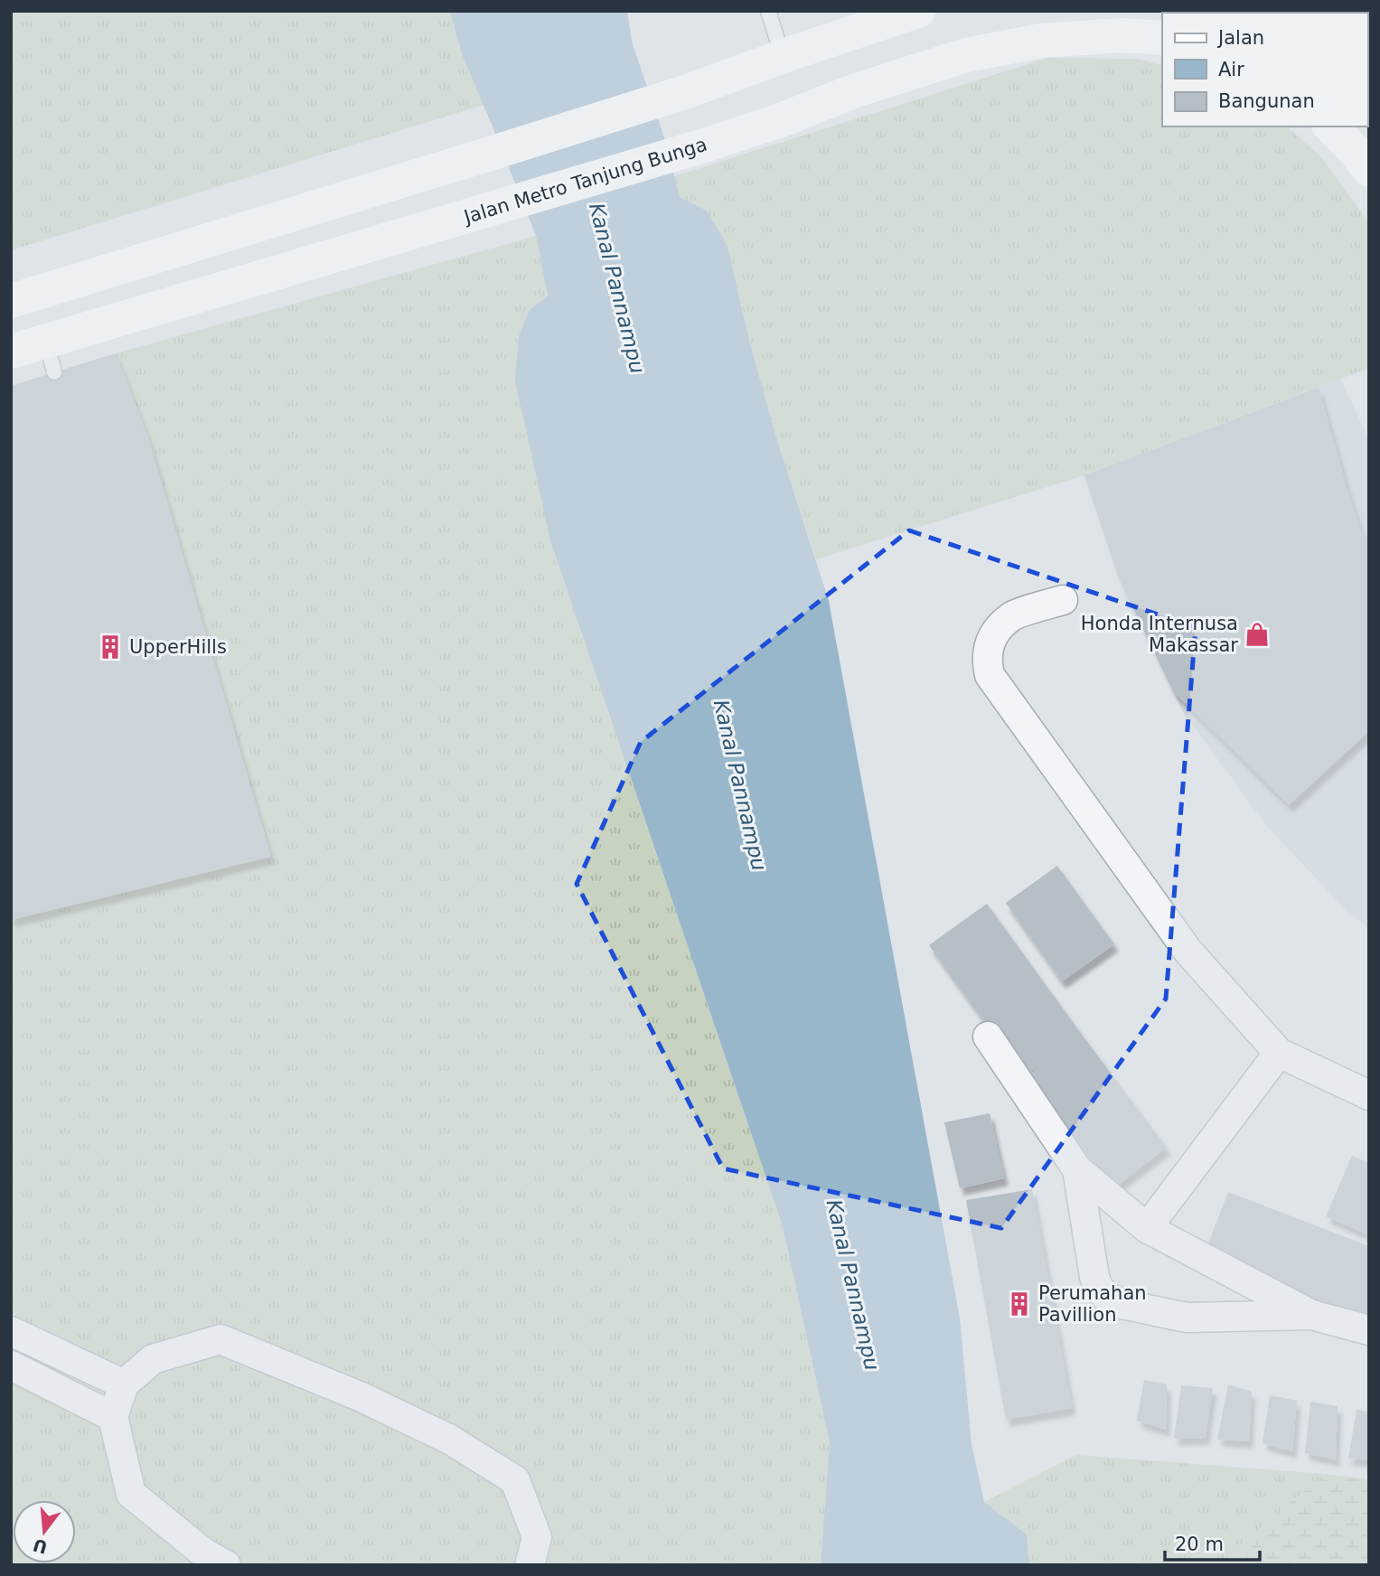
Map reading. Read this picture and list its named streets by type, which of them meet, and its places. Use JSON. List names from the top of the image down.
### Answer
{
  "streets": {
    "main road": ["Jalan Metro Tanjung Bunga"]
  },
  "water": ["Kanal Pannampu"],
  "places": {
    "shop": ["Honda Internusa Makassar"],
    "building": ["UpperHills", "Perumahan Pavillion"]
  },
  "legend": ["Jalan", "Air", "Bangunan"],
  "scale_bar": "20 m",
  "north": "bottom"
}
